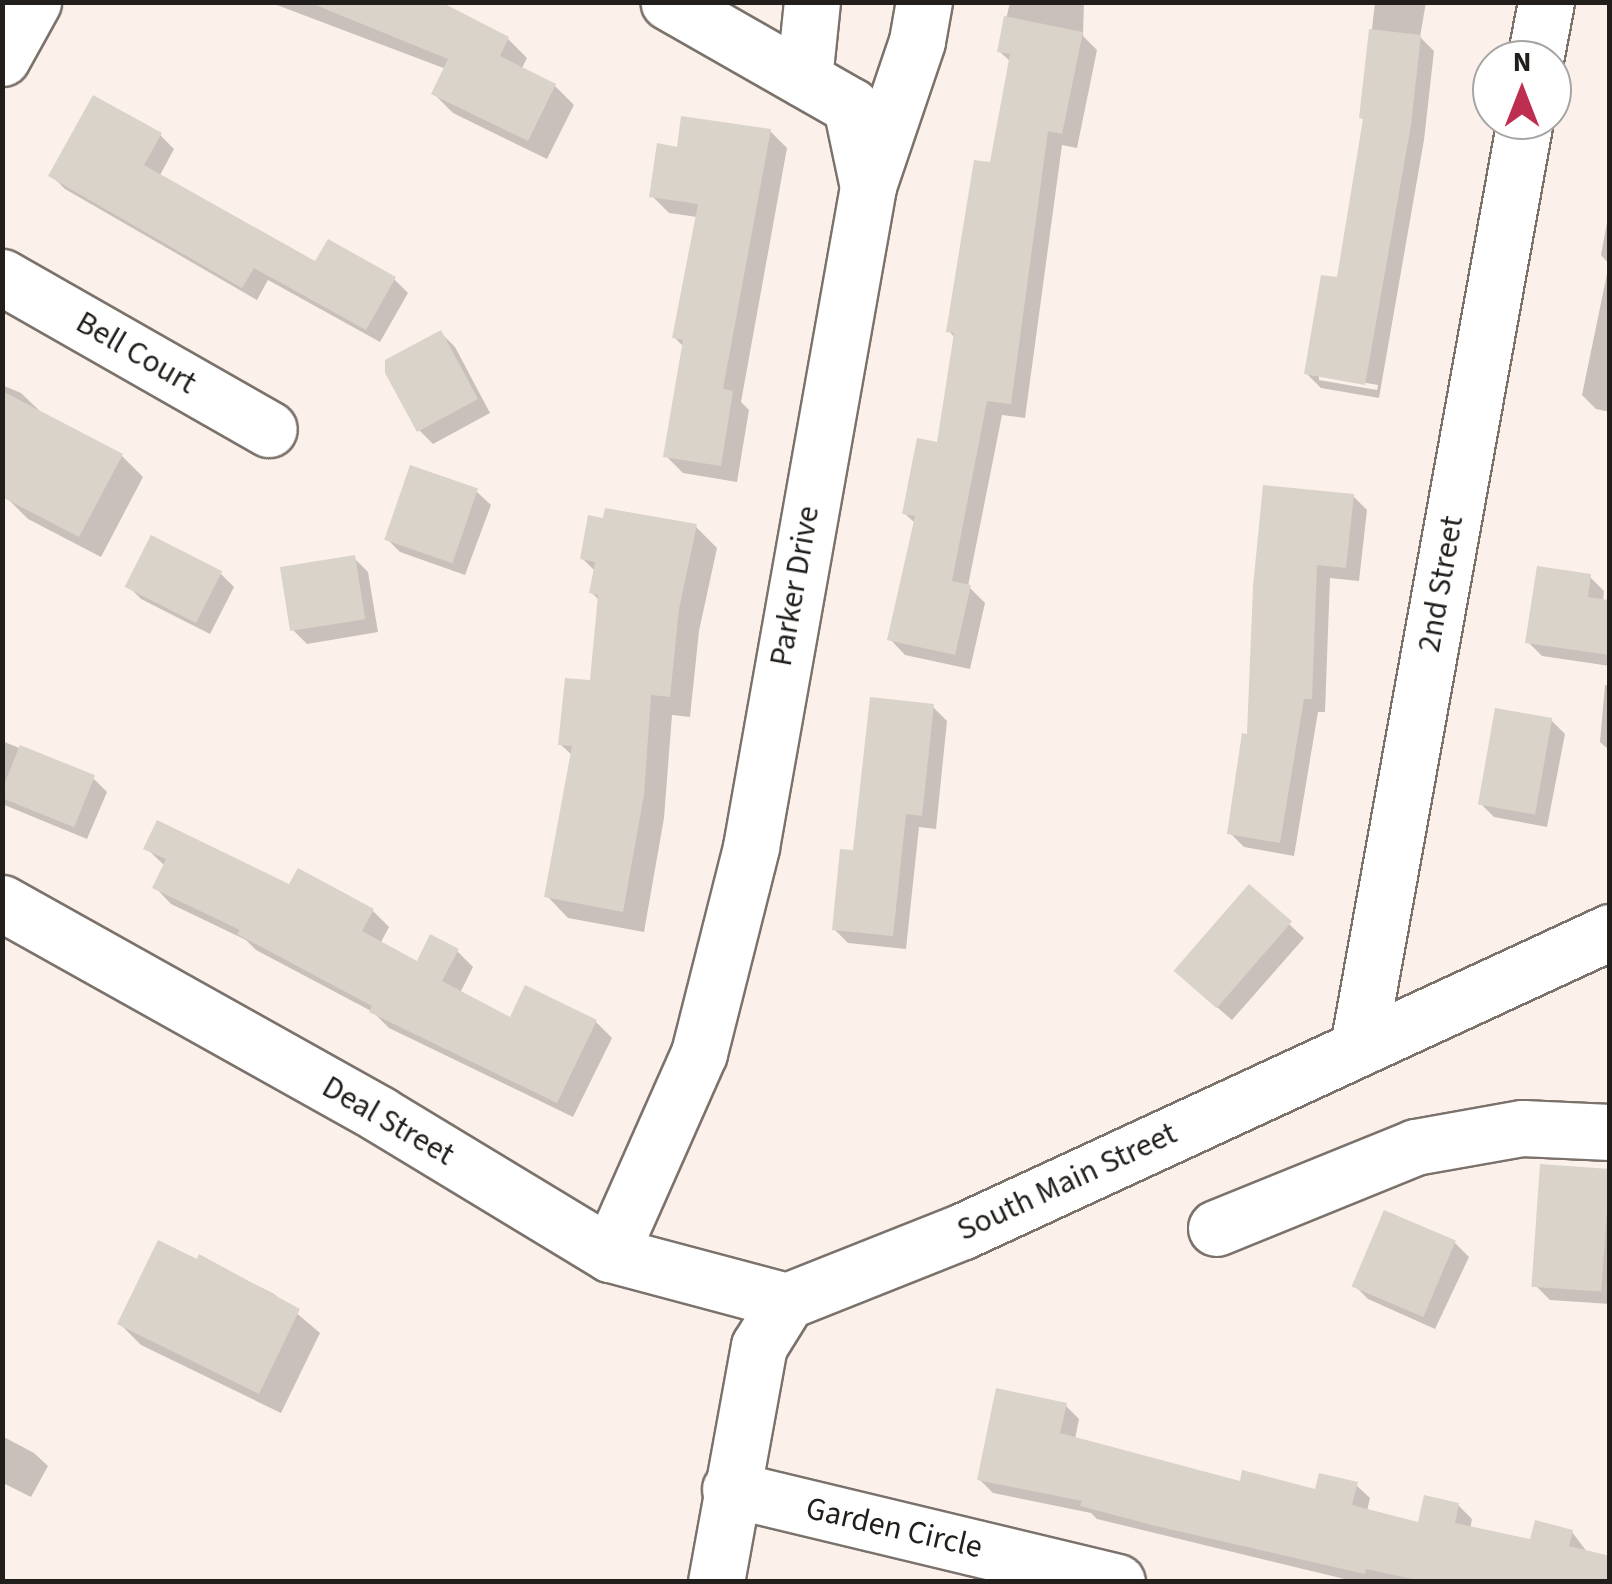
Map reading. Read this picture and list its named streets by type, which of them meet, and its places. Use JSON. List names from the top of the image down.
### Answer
{
  "streets": {
    "street": [
      "Bell Court",
      "2nd Street",
      "Parker Drive",
      "Deal Street",
      "South Main Street",
      "Garden Circle"
    ]
  },
  "crossings": [
    ["2nd Street", "South Main Street"],
    ["Parker Drive", "Deal Street"],
    ["Deal Street", "South Main Street"]
  ],
  "north": "top"
}
